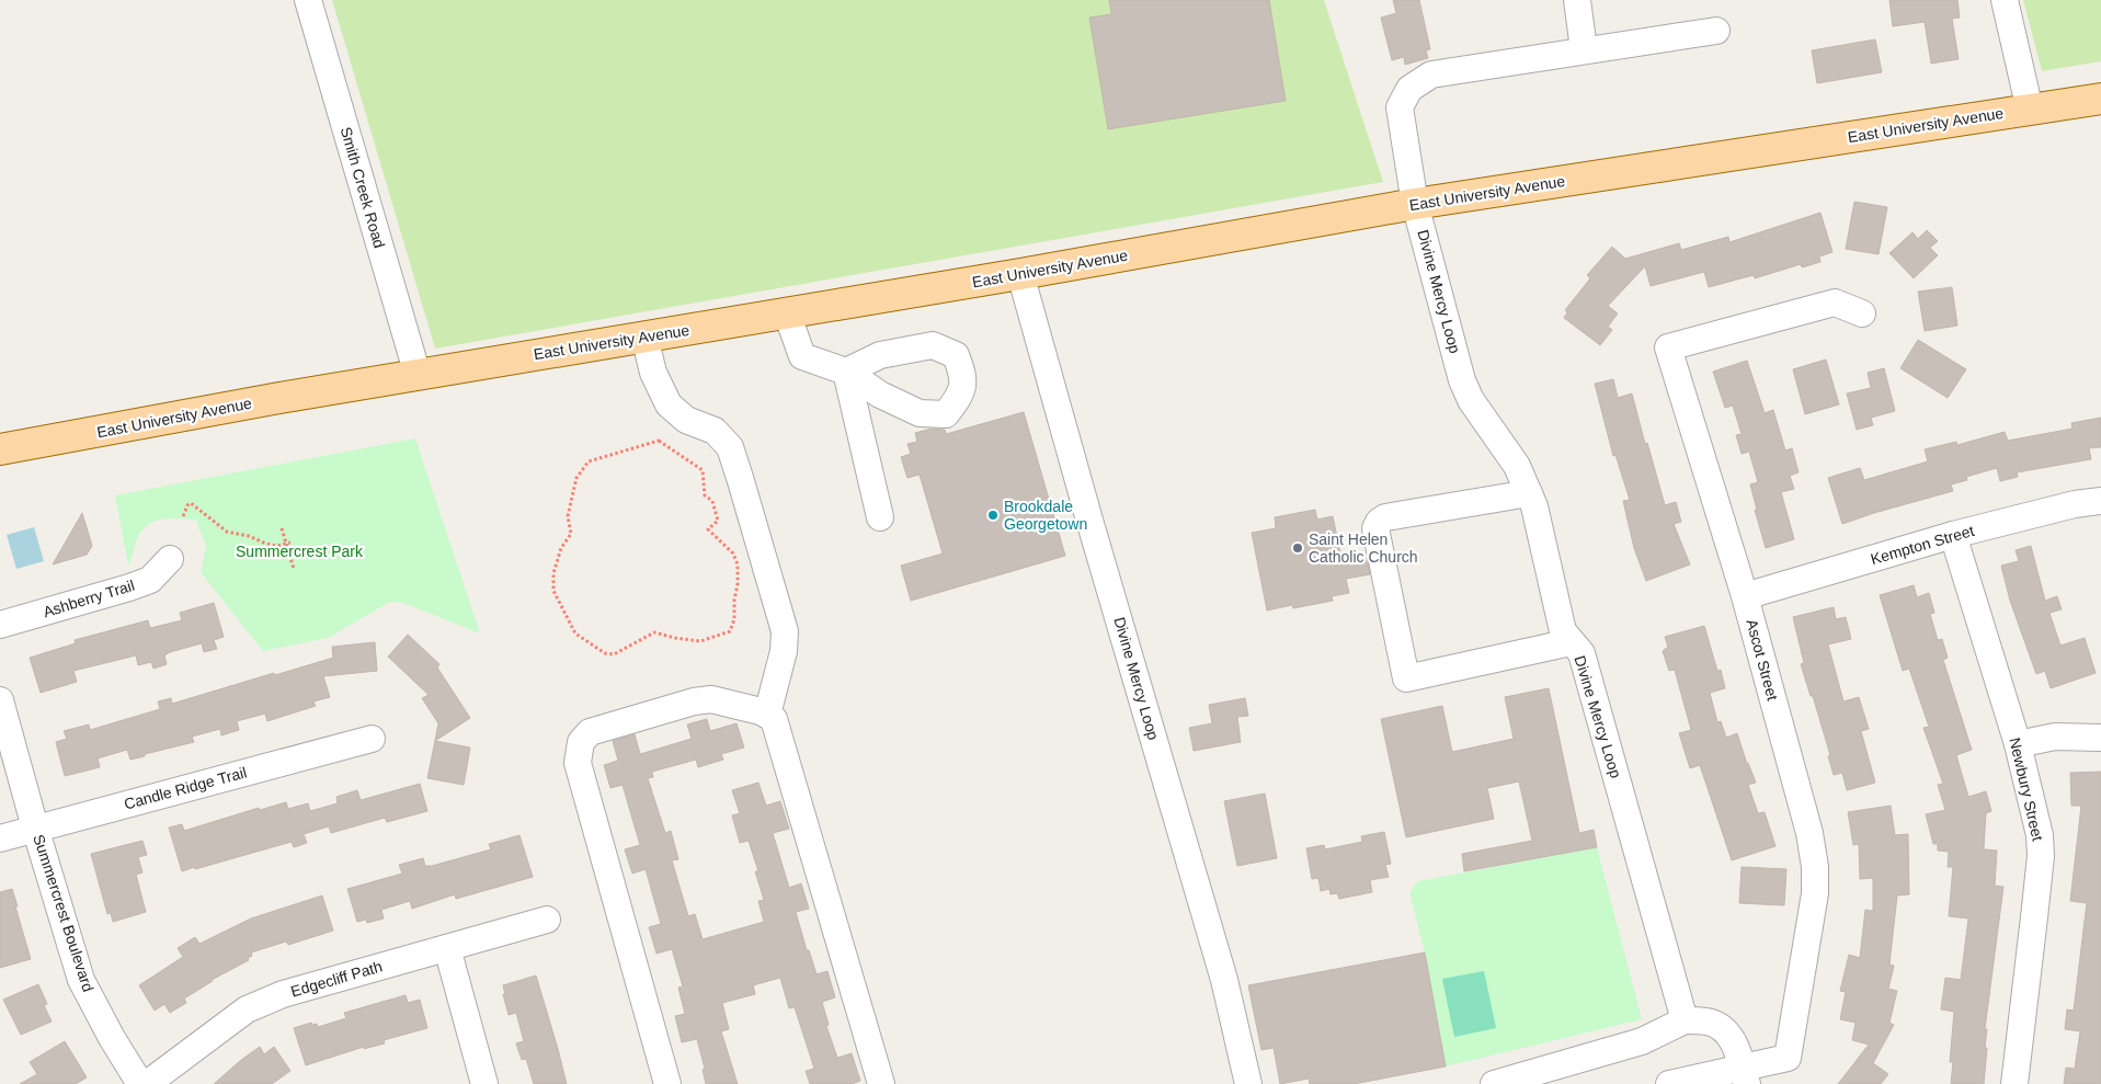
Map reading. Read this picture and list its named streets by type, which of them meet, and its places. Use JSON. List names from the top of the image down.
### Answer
{
  "streets": {
    "main road": ["East University Avenue"],
    "street": [
      "Smith Creek Road",
      "Divine Mercy Loop",
      "Kempton Street",
      "Ashberry Trail",
      "Ascot Street",
      "Candle Ridge Trail",
      "Newbury Street",
      "Summercrest Boulevard",
      "Edgecliff Path"
    ]
  },
  "crossings": [
    ["East University Avenue", "Smith Creek Road"],
    ["East University Avenue", "Divine Mercy Loop"],
    ["Kempton Street", "Ascot Street"],
    ["Kempton Street", "Newbury Street"],
    ["Candle Ridge Trail", "Summercrest Boulevard"]
  ],
  "parks": ["Summercrest Park"],
  "places": ["Brookdale Georgetown", "Saint Helen Catholic Church"]
}
